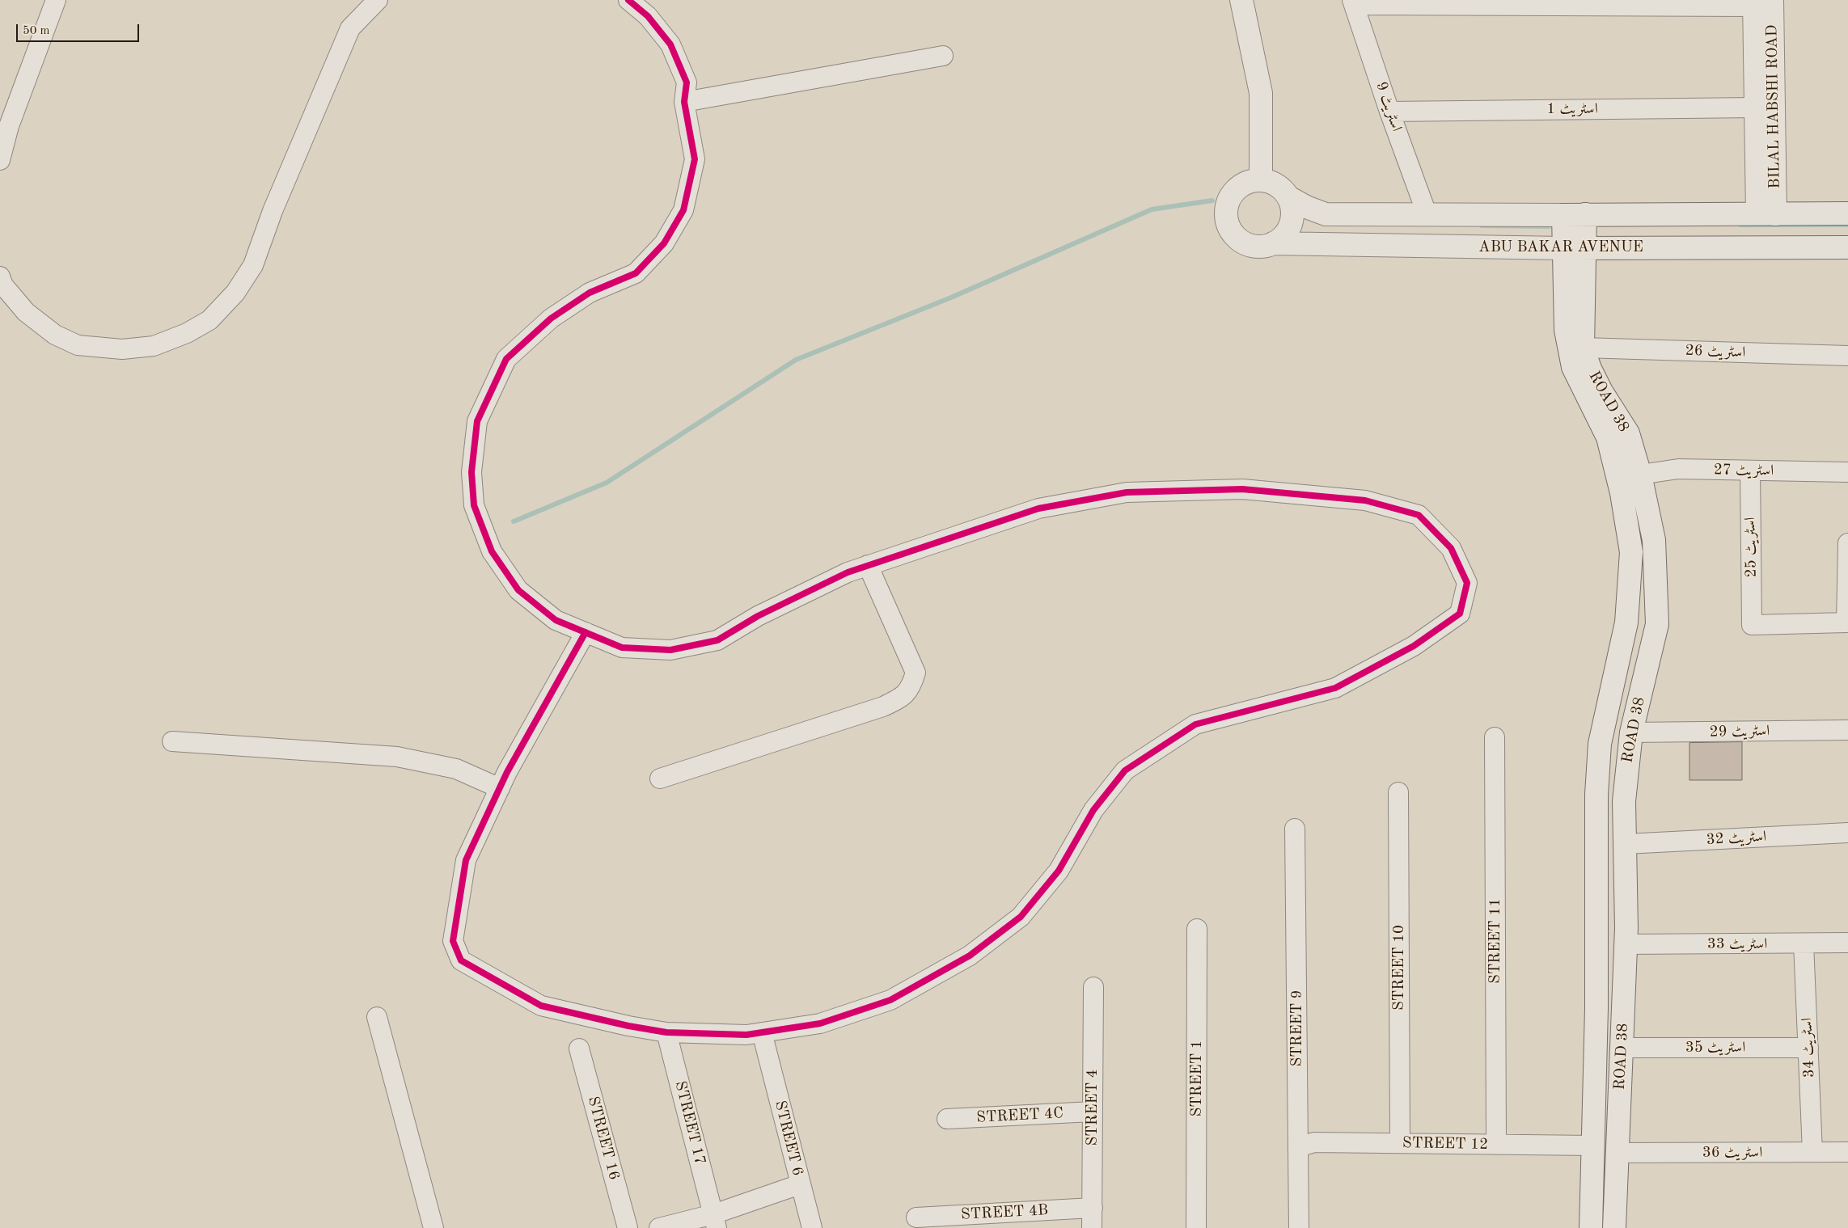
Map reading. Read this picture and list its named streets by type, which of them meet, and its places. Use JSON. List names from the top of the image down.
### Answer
{
  "streets": {
    "main road": ["BILAL HABSHI ROAD", "ABU BAKAR AVENUE", "ROAD 38"],
    "street": [
      "اسٹریٹ 9",
      "اسٹریٹ 1",
      "اسٹریٹ 26",
      "اسٹریٹ 27",
      "اسٹریٹ 25",
      "اسٹریٹ 29",
      "اسٹریٹ 32",
      "STREET 11",
      "اسٹریٹ 33",
      "STREET 10",
      "STREET 9",
      "اسٹریٹ 35",
      "اسٹریٹ 34",
      "STREET 1",
      "STREET 4",
      "STREET 4C",
      "STREET 17",
      "STREET 16",
      "STREET 6",
      "STREET 12",
      "اسٹریٹ 36",
      "STREET 4B"
    ]
  },
  "crossings": [
    ["اسٹریٹ 9", "اسٹریٹ 1"],
    ["BILAL HABSHI ROAD", "اسٹریٹ 1"],
    ["ABU BAKAR AVENUE", "ROAD 38"],
    ["اسٹریٹ 26", "ROAD 38"],
    ["ROAD 38", "اسٹریٹ 27"],
    ["ROAD 38", "اسٹریٹ 29"],
    ["ROAD 38", "اسٹریٹ 32"],
    ["ROAD 38", "اسٹریٹ 33"],
    ["ROAD 38", "اسٹریٹ 35"],
    ["ROAD 38", "STREET 12"],
    ["ROAD 38", "اسٹریٹ 36"],
    ["اسٹریٹ 27", "اسٹریٹ 25"],
    ["STREET 11", "STREET 12"],
    ["اسٹریٹ 33", "اسٹریٹ 34"],
    ["STREET 10", "STREET 12"],
    ["STREET 9", "STREET 12"],
    ["اسٹریٹ 35", "اسٹریٹ 34"],
    ["اسٹریٹ 34", "اسٹریٹ 36"],
    ["STREET 4", "STREET 4C"],
    ["STREET 4", "STREET 4B"]
  ],
  "scale_bar": "50 m"
}
